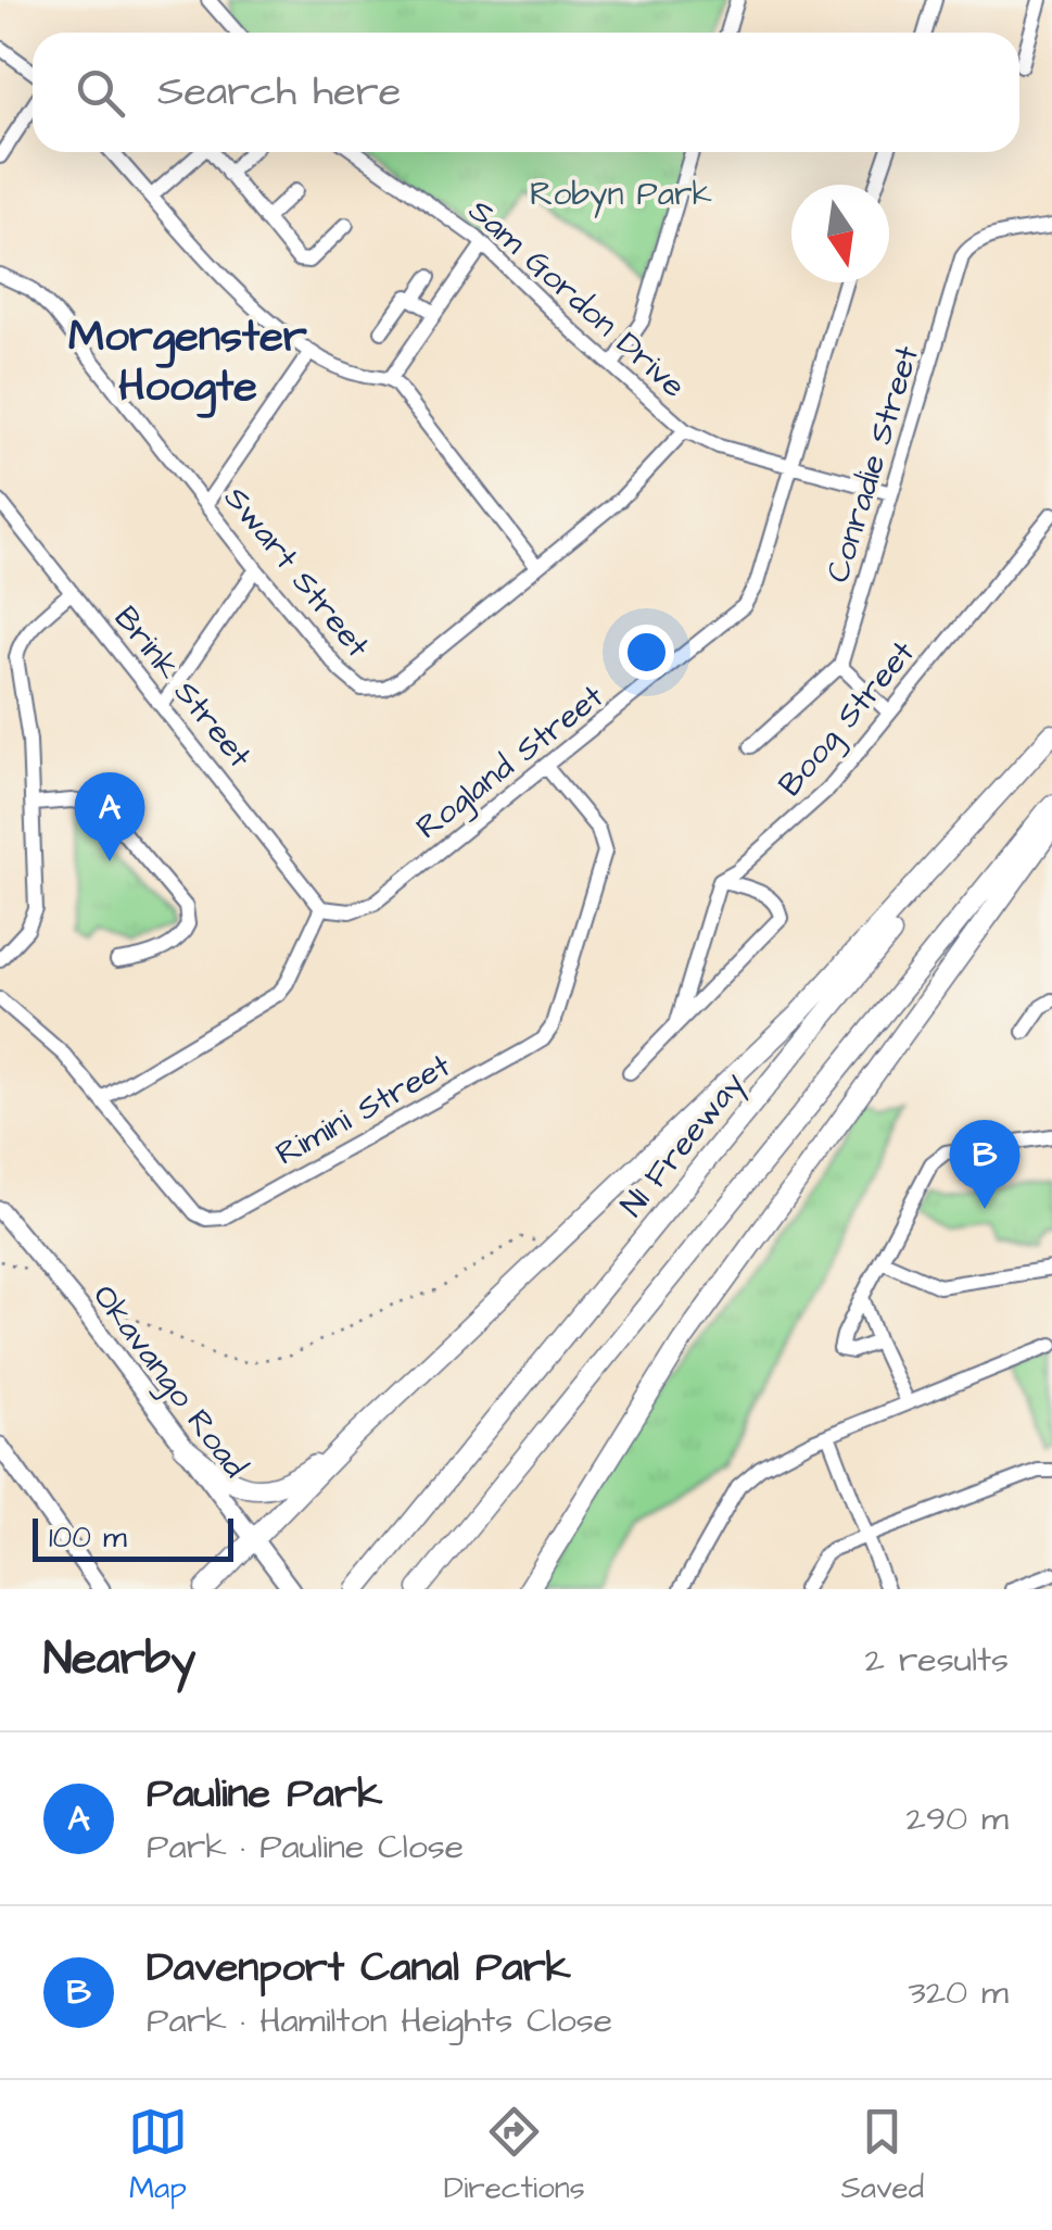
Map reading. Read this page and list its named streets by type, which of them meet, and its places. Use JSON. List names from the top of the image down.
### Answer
{
  "streets": {
    "highway": ["N1 Freeway"],
    "main road": ["Okavango Road"],
    "street": [
      "Sam Gordon Drive",
      "Conradie Street",
      "Swart Street",
      "Brink Street",
      "Boog Street",
      "Rogland Street",
      "Rimini Street"
    ]
  },
  "crossings": [
    ["Sam Gordon Drive", "Conradie Street"],
    ["Sam Gordon Drive", "Swart Street"],
    ["Sam Gordon Drive", "Rogland Street"],
    ["Brink Street", "Rogland Street"],
    ["Rogland Street", "Rimini Street"]
  ],
  "districts": ["Morgenster Hoogte"],
  "parks": ["Robyn Park"],
  "scale_bar": "100 m",
  "north": "bottom",
  "page": {
    "search": "Search here",
    "pins": ["A", "B"],
    "scale": "100 m",
    "heading": ["Nearby", "2 results"],
    "list": [
      {
        "mark": "A",
        "name": "Pauline Park",
        "note": "Park · Pauline Close",
        "value": "290 m"
      },
      {
        "mark": "B",
        "name": "Davenport Canal Park",
        "note": "Park · Hamilton Heights Close",
        "value": "320 m"
      }
    ],
    "nav": ["Map", "Directions", "Saved"]
  }
}
